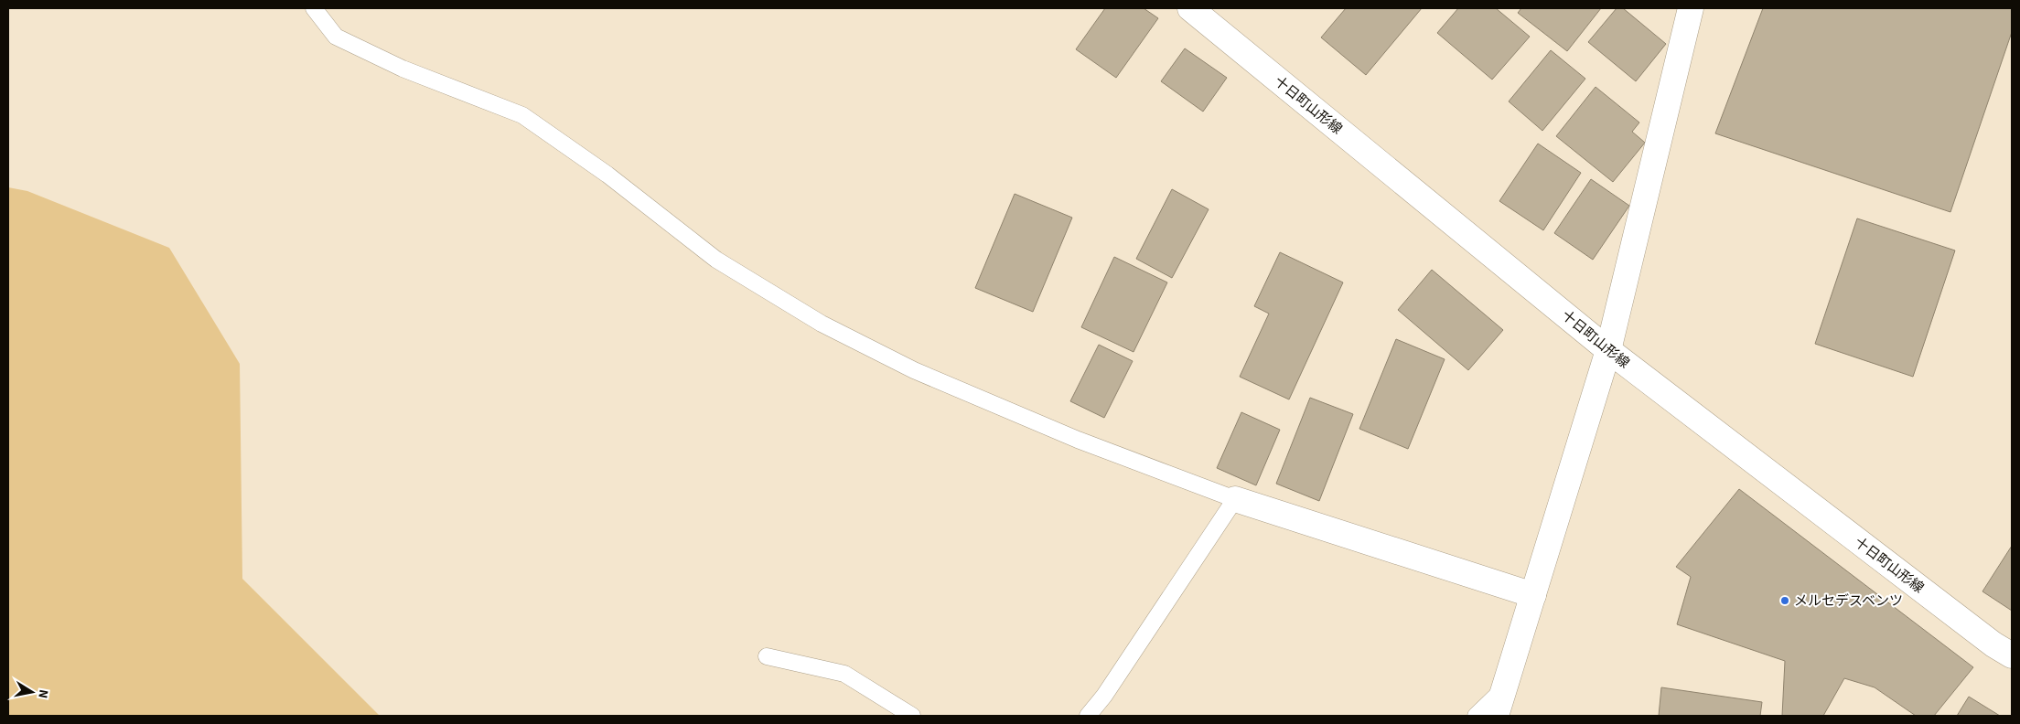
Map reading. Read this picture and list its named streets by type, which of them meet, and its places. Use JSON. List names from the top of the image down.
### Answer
{
  "streets": {
    "street": ["十日町山形線"]
  },
  "places": ["メルセデスベンツ"],
  "north": "right"
}
